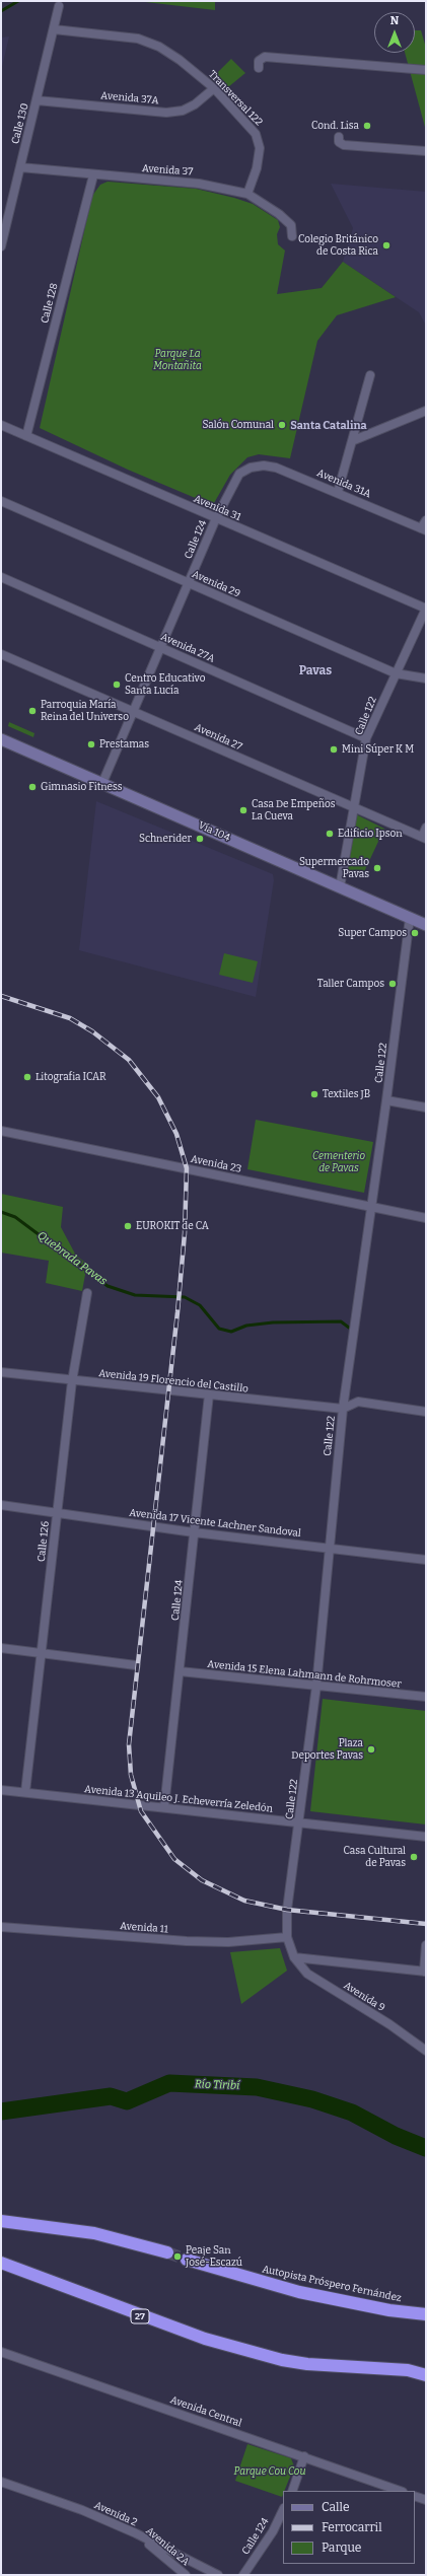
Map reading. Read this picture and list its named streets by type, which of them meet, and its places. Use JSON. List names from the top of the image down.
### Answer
{
  "streets": {
    "highway": ["Autopista Próspero Fernández", "27"],
    "main road": ["Vía 104"],
    "street": [
      "Avenida 37A",
      "Transversal 122",
      "Calle 130",
      "Avenida 37",
      "Calle 128",
      "Avenida 31A",
      "Avenida 31",
      "Calle 124",
      "Avenida 29",
      "Avenida 27A",
      "Calle 122",
      "Avenida 27",
      "Avenida 23",
      "Avenida 19 Florencio del Castillo",
      "Avenida 17 Vicente Lachner Sandoval",
      "Calle 126",
      "Avenida 15 Elena Lahmann de Rohrmoser",
      "Avenida 13 Aquileo J. Echeverría Zeledón",
      "Avenida 11",
      "Avenida 9",
      "Avenida Central",
      "Avenida 2",
      "Avenida 2A"
    ]
  },
  "crossings": [
    ["Avenida 37A", "Transversal 122"],
    ["Avenida 37A", "Calle 130"],
    ["Transversal 122", "Calle 130"],
    ["Transversal 122", "Avenida 37"],
    ["Calle 130", "Avenida 37"],
    ["Avenida 37", "Calle 128"],
    ["Calle 128", "Avenida 31"],
    ["Avenida 31A", "Calle 124"],
    ["Avenida 31", "Calle 124"],
    ["Avenida 31", "Calle 122"],
    ["Calle 124", "Avenida 29"],
    ["Calle 124", "Avenida 27A"],
    ["Calle 124", "Avenida 27"],
    ["Calle 124", "Vía 104"],
    ["Calle 124", "Avenida 19 Florencio del Castillo"],
    ["Calle 124", "Avenida 17 Vicente Lachner Sandoval"],
    ["Calle 124", "Avenida 15 Elena Lahmann de Rohrmoser"],
    ["Calle 124", "Avenida 13 Aquileo J. Echeverría Zeledón"],
    ["Avenida 29", "Calle 122"],
    ["Avenida 27A", "Calle 122"],
    ["Calle 122", "Avenida 27"],
    ["Calle 122", "Vía 104"],
    ["Calle 122", "Avenida 23"],
    ["Calle 122", "Avenida 19 Florencio del Castillo"],
    ["Calle 122", "Avenida 17 Vicente Lachner Sandoval"],
    ["Calle 122", "Avenida 15 Elena Lahmann de Rohrmoser"],
    ["Calle 122", "Avenida 13 Aquileo J. Echeverría Zeledón"],
    ["Calle 122", "Avenida 11"],
    ["Calle 122", "Avenida 9"],
    ["Avenida 19 Florencio del Castillo", "Calle 126"],
    ["Avenida 17 Vicente Lachner Sandoval", "Calle 126"],
    ["Calle 126", "Avenida 13 Aquileo J. Echeverría Zeledón"],
    ["Avenida 2", "Avenida 2A"]
  ],
  "districts": ["Santa Catalina", "Pavas"],
  "water": ["Quebrada Pavas", "Río Tiribí"],
  "parks": ["Parque La Montañita", "Cementerio de Pavas", "Parque Cou Cou"],
  "places": [
    "Cond. Lisa",
    "Colegio Británico de Costa Rica",
    "Salón Comunal",
    "Centro Educativo Santa Lucía",
    "Parroquia María Reina del Universo",
    "Prestamas",
    "Mini Súper K M",
    "Gimnasio Fitness",
    "Casa De Empeños La Cueva",
    "Edificio Ipson",
    "Schnerider",
    "Supermercado Pavas",
    "Super Campos",
    "Taller Campos",
    "Litografia ICAR",
    "Textiles JB",
    "EUROKIT de CA",
    "Plaza Deportes Pavas",
    "Casa Cultural de Pavas",
    "Peaje San José-Escazú"
  ],
  "legend": ["Calle", "Ferrocarril", "Parque"],
  "north": "top"
}
